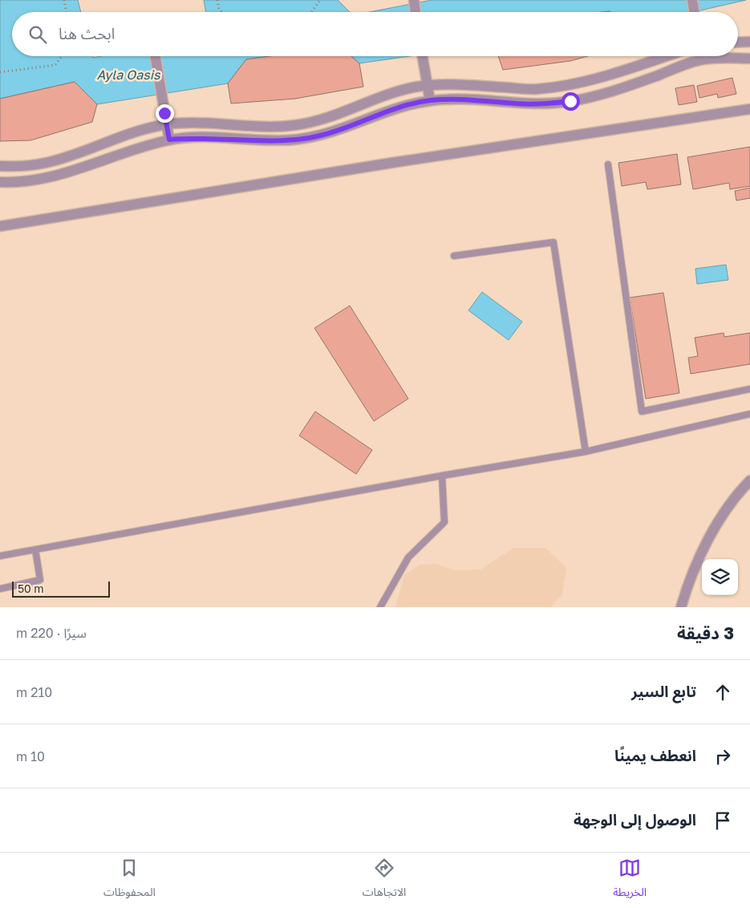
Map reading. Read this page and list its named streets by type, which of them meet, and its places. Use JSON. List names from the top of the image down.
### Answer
{
  "water": ["Ayla Oasis"],
  "scale_bar": "50 m",
  "page": {
    "search": "ابحث هنا",
    "scale": "50 m",
    "heading": ["3 دقيقة", "سيرًا · 220 m"],
    "list": [
      ["تابع السير", "210 m"],
      ["انعطف يمينًا", "10 m"],
      "الوصول إلى الوجهة"
    ],
    "nav": ["الخريطة", "الاتجاهات", "المحفوظات"]
  }
}
